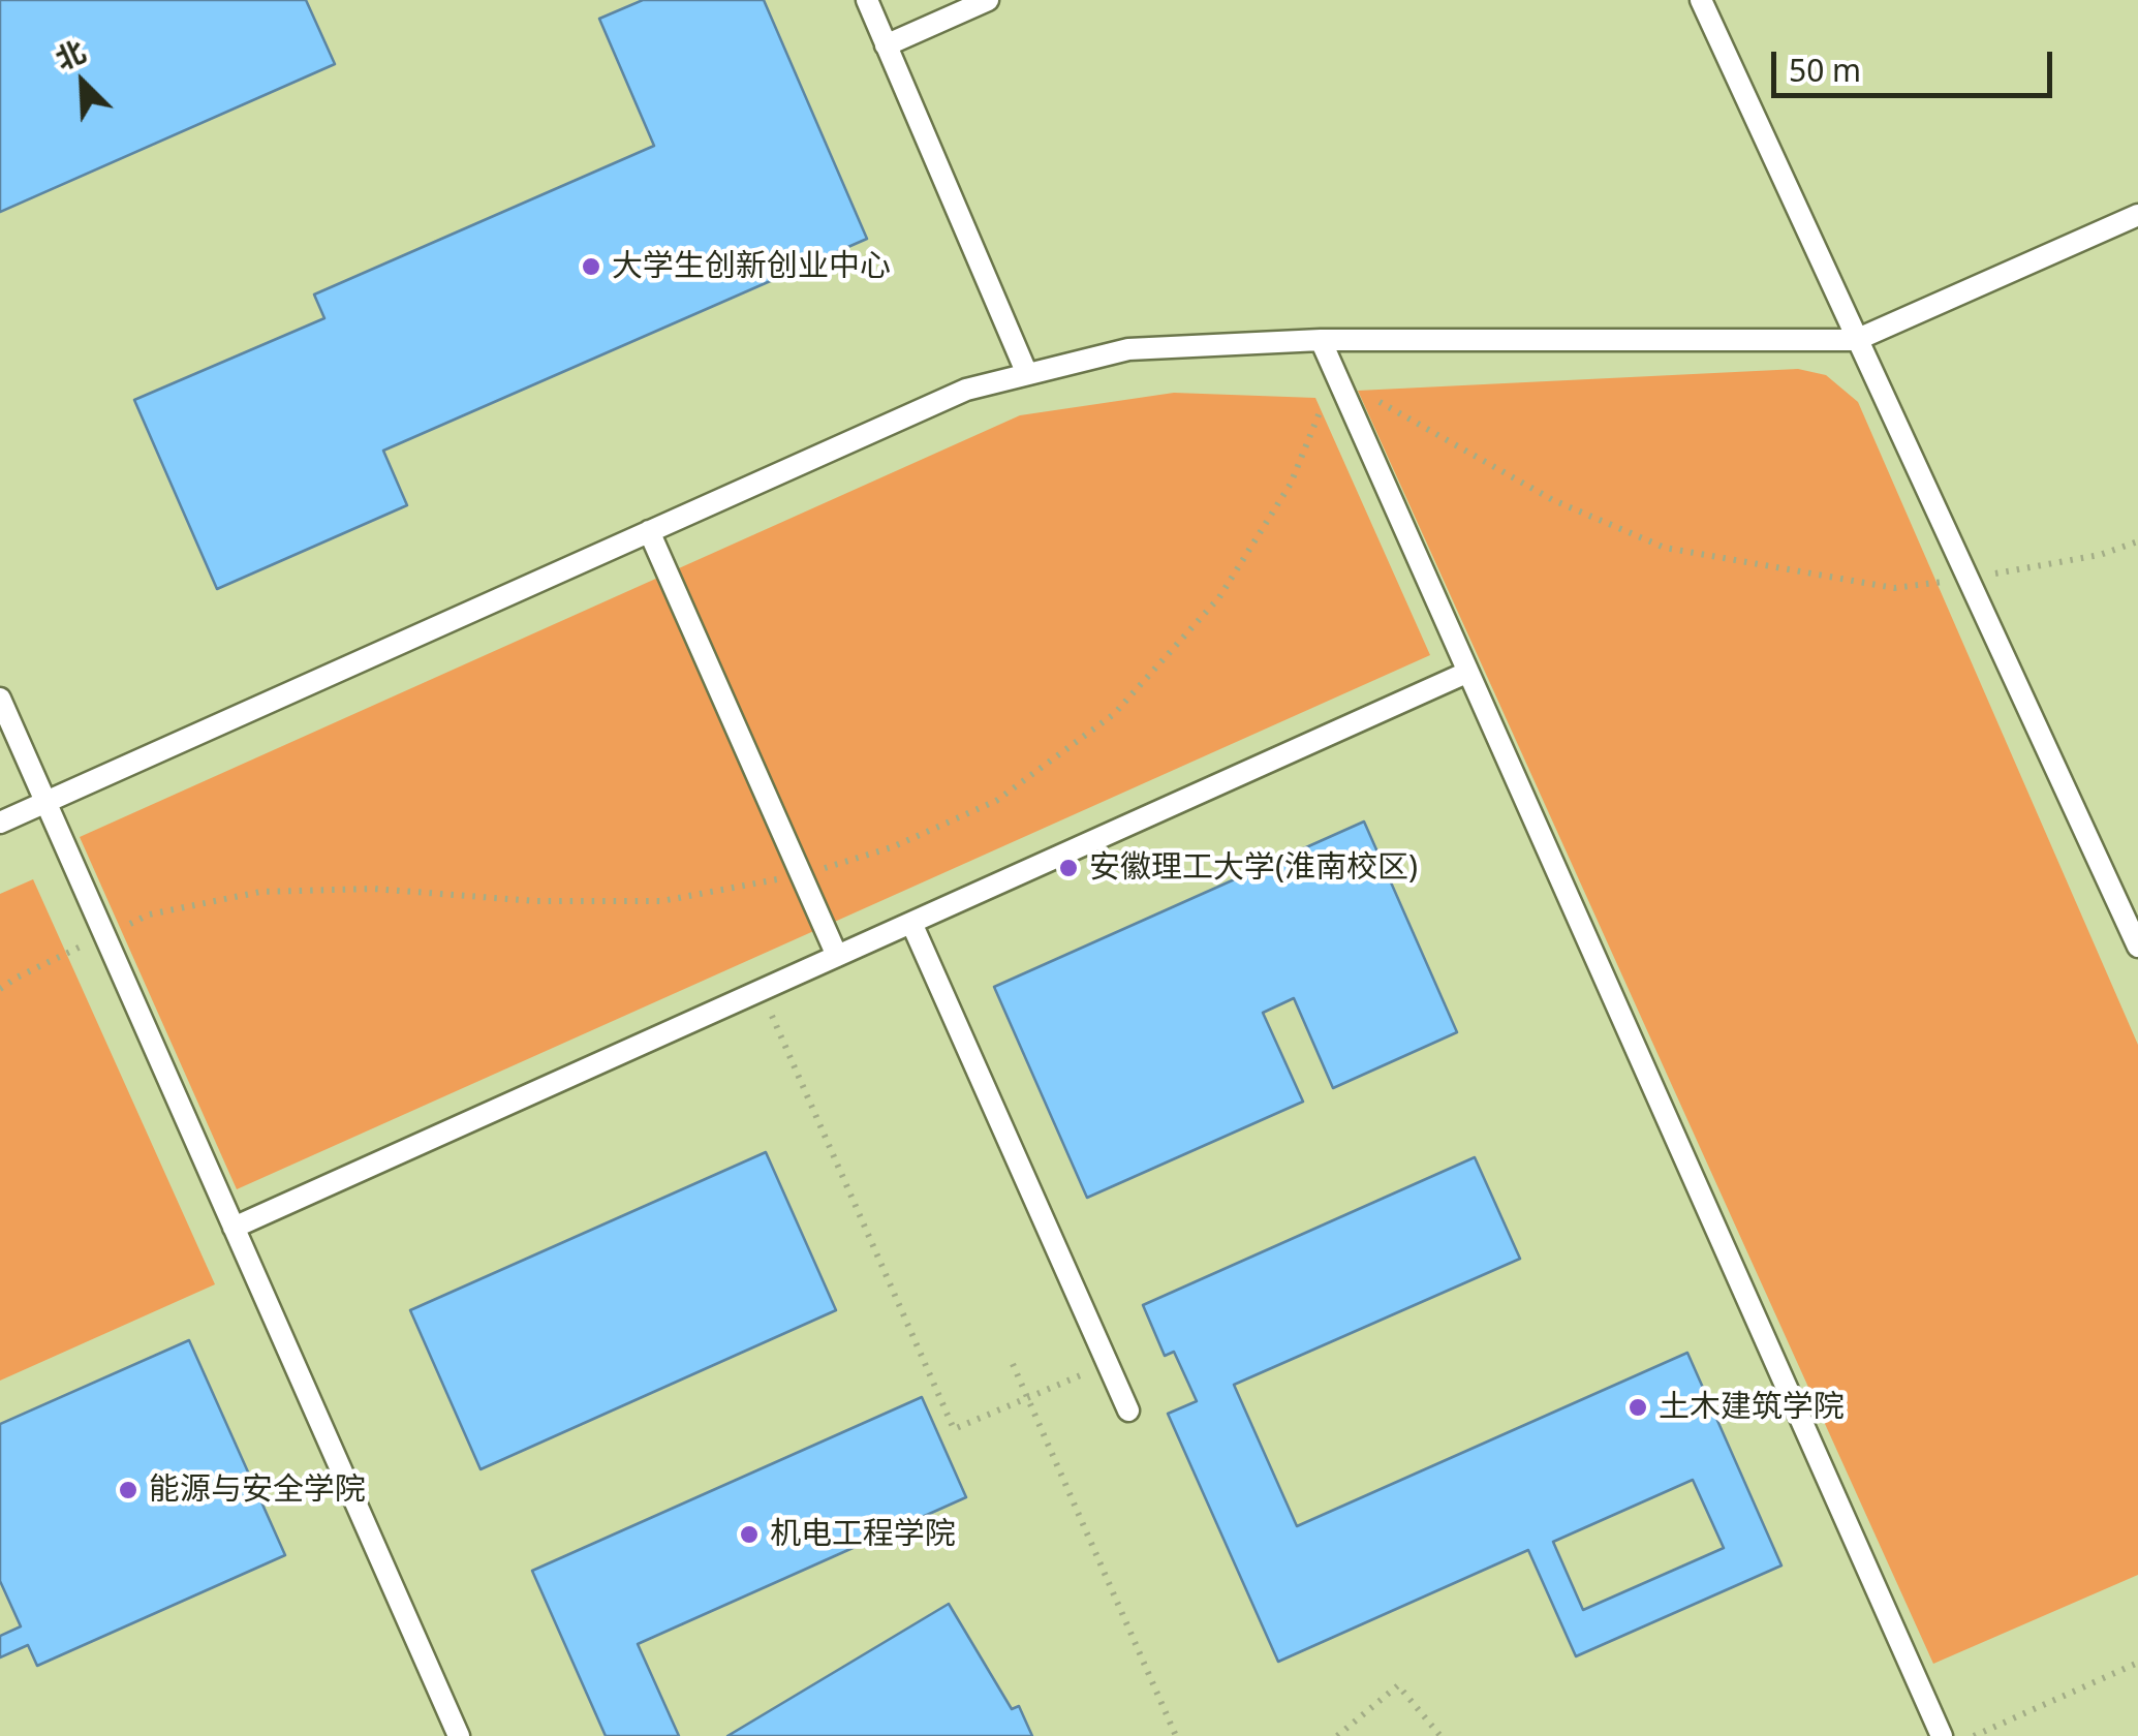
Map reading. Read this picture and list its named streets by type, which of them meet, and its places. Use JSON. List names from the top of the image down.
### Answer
{
  "places": [
    "大学生创新创业中心",
    "安徽理工大学(淮南校区)",
    "土木建筑学院",
    "能源与安全学院",
    "机电工程学院"
  ],
  "scale_bar": "50 m",
  "north": "top left"
}
